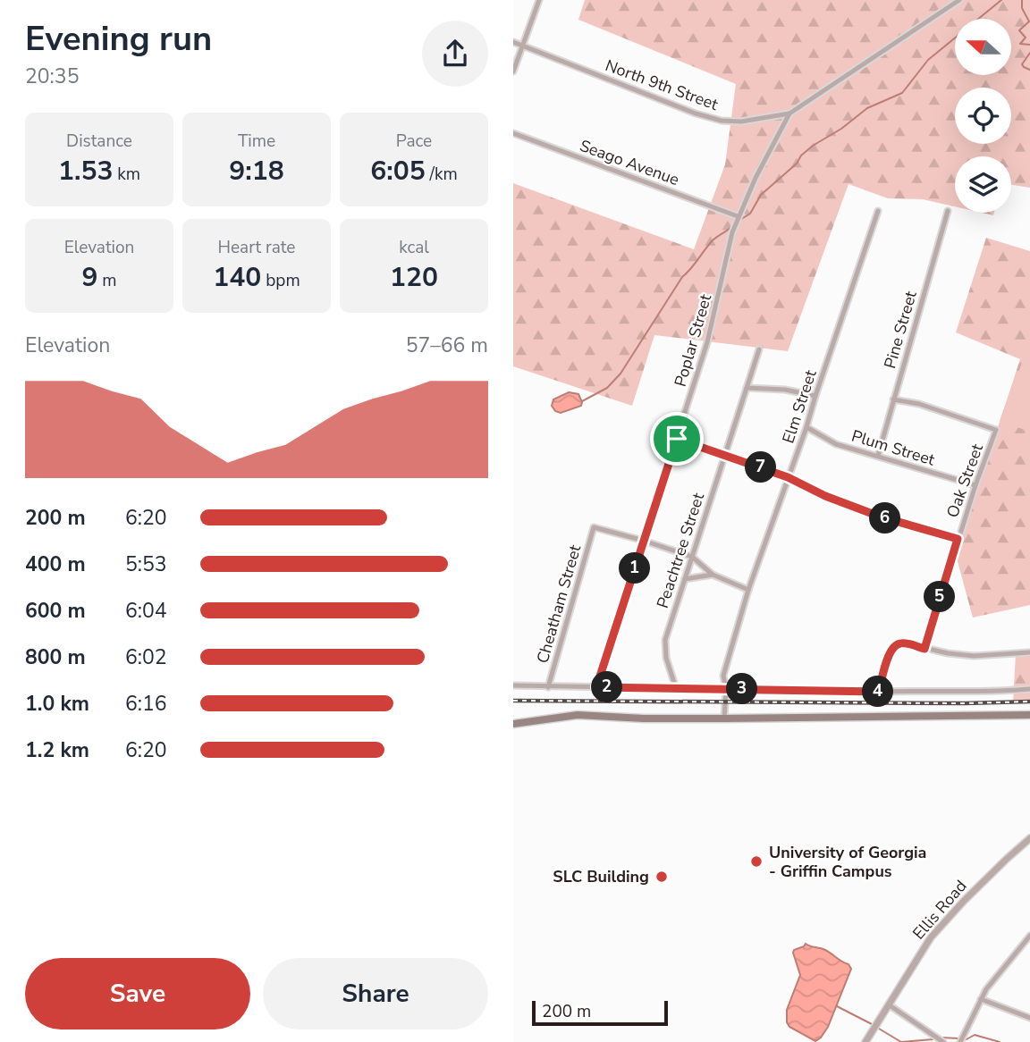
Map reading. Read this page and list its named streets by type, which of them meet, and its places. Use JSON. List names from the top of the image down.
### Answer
{
  "streets": {
    "street": [
      "North 9th Street",
      "Seago Avenue",
      "Pine Street",
      "Poplar Street",
      "Elm Street",
      "Plum Street",
      "Oak Street",
      "Peachtree Street",
      "Cheatham Street",
      "Ellis Road"
    ]
  },
  "crossings": [
    ["North 9th Street", "Poplar Street"],
    ["Seago Avenue", "Poplar Street"],
    ["Pine Street", "Plum Street"],
    ["Pine Street", "Oak Street"],
    ["Poplar Street", "Cheatham Street"],
    ["Elm Street", "Plum Street"],
    ["Plum Street", "Oak Street"]
  ],
  "places": ["University of Georgia - Griffin Campus", "SLC Building"],
  "scale_bar": "200 m",
  "north": "left",
  "page": {
    "heading": ["Evening run", "20:35"],
    "stats": [
      ["Distance", "1.53 km"],
      ["Time", "9:18"],
      ["Pace", "6:05 /km"],
      ["Elevation", "9 m"],
      ["Heart rate", "140 bpm"],
      ["kcal", "120"]
    ],
    "chart": ["Elevation", "57–66 m"],
    "pins": [
      "7",
      "6",
      "1",
      "5",
      "2",
      "3",
      "4"
    ],
    "list": [
      {
        "name": "200 m",
        "note": "6:20"
      },
      {
        "name": "400 m",
        "note": "5:53"
      },
      {
        "name": "600 m",
        "note": "6:04"
      },
      {
        "name": "800 m",
        "note": "6:02"
      },
      {
        "name": "1.0 km",
        "note": "6:16"
      },
      {
        "name": "1.2 km",
        "note": "6:20"
      }
    ],
    "buttons": ["Save", "Share"],
    "scale": "200 m"
  }
}
